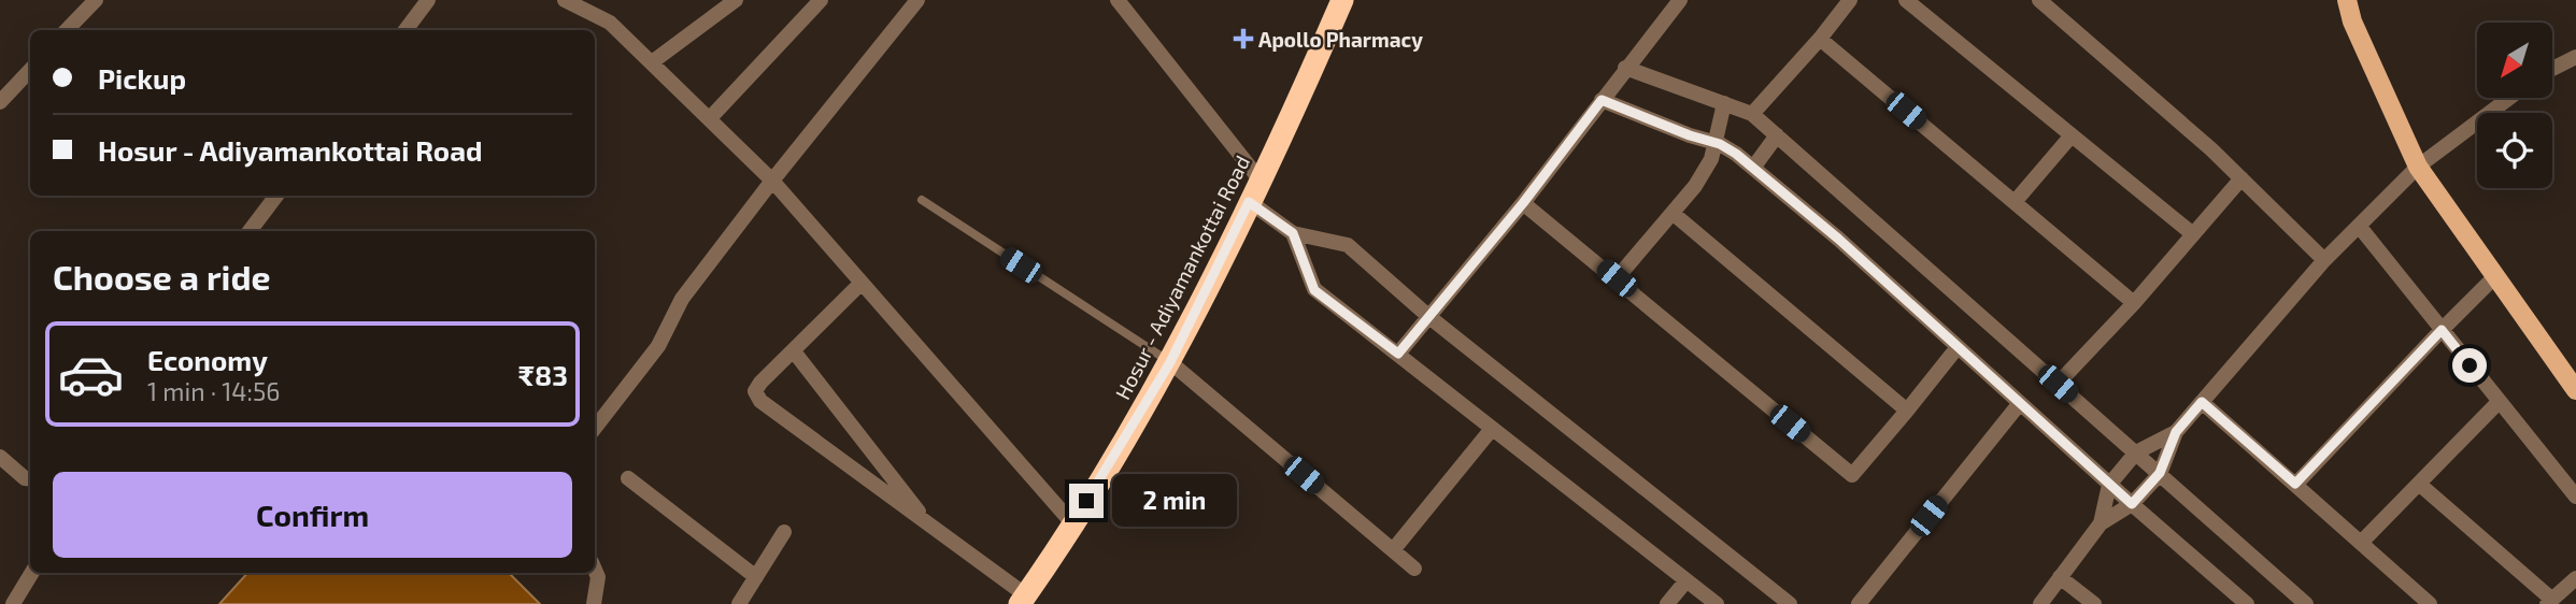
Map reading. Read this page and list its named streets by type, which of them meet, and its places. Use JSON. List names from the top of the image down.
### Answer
{
  "streets": {
    "highway": ["Hosur - Adiyamankottai Road"]
  },
  "places": {
    "health": ["Apollo Pharmacy"]
  },
  "north": "bottom left",
  "page": {
    "banner": ["Pickup", "Hosur - Adiyamankottai Road"],
    "heading": "Choose a ride",
    "list": [
      {
        "name": "Economy",
        "note": "1 min · 14:56",
        "value": "₹83"
      }
    ],
    "buttons": "Confirm",
    "bubble": "2 min"
  }
}
